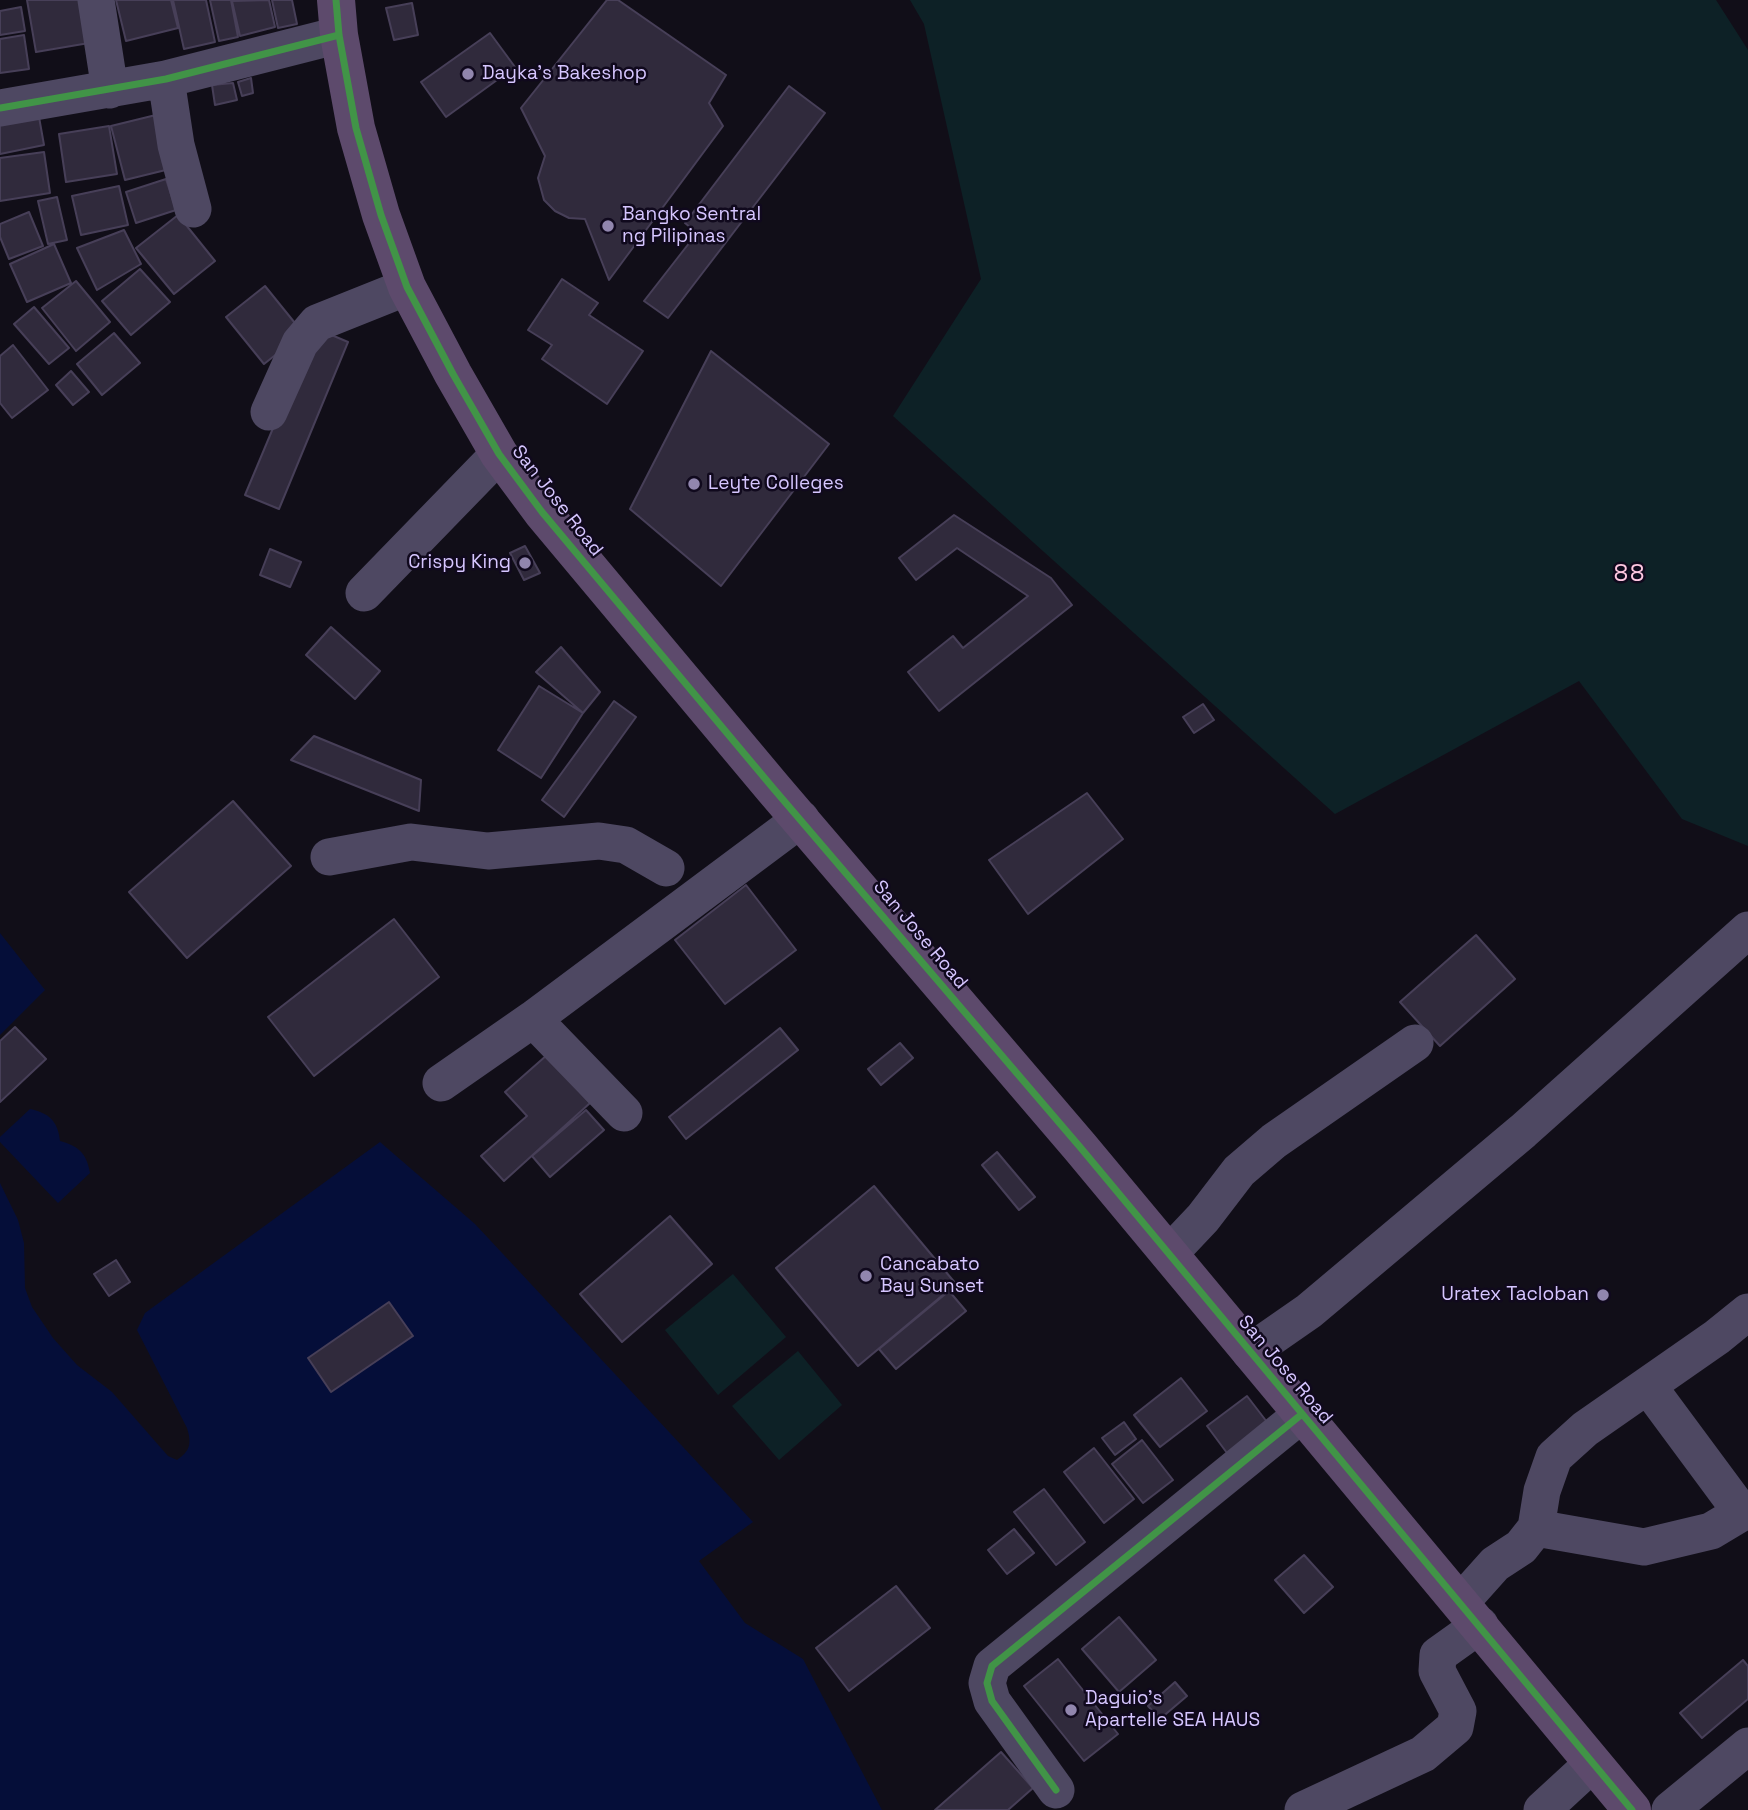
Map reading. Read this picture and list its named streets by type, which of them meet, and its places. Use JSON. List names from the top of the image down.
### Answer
{
  "streets": {
    "main road": ["San Jose Road"]
  },
  "districts": ["88"],
  "places": [
    "Dayka's Bakeshop",
    "Bangko Sentral ng Pilipinas",
    "Leyte Colleges",
    "Crispy King",
    "Cancabato Bay Sunset",
    "Uratex Tacloban",
    "Daguio's Apartelle SEA HAUS"
  ]
}
